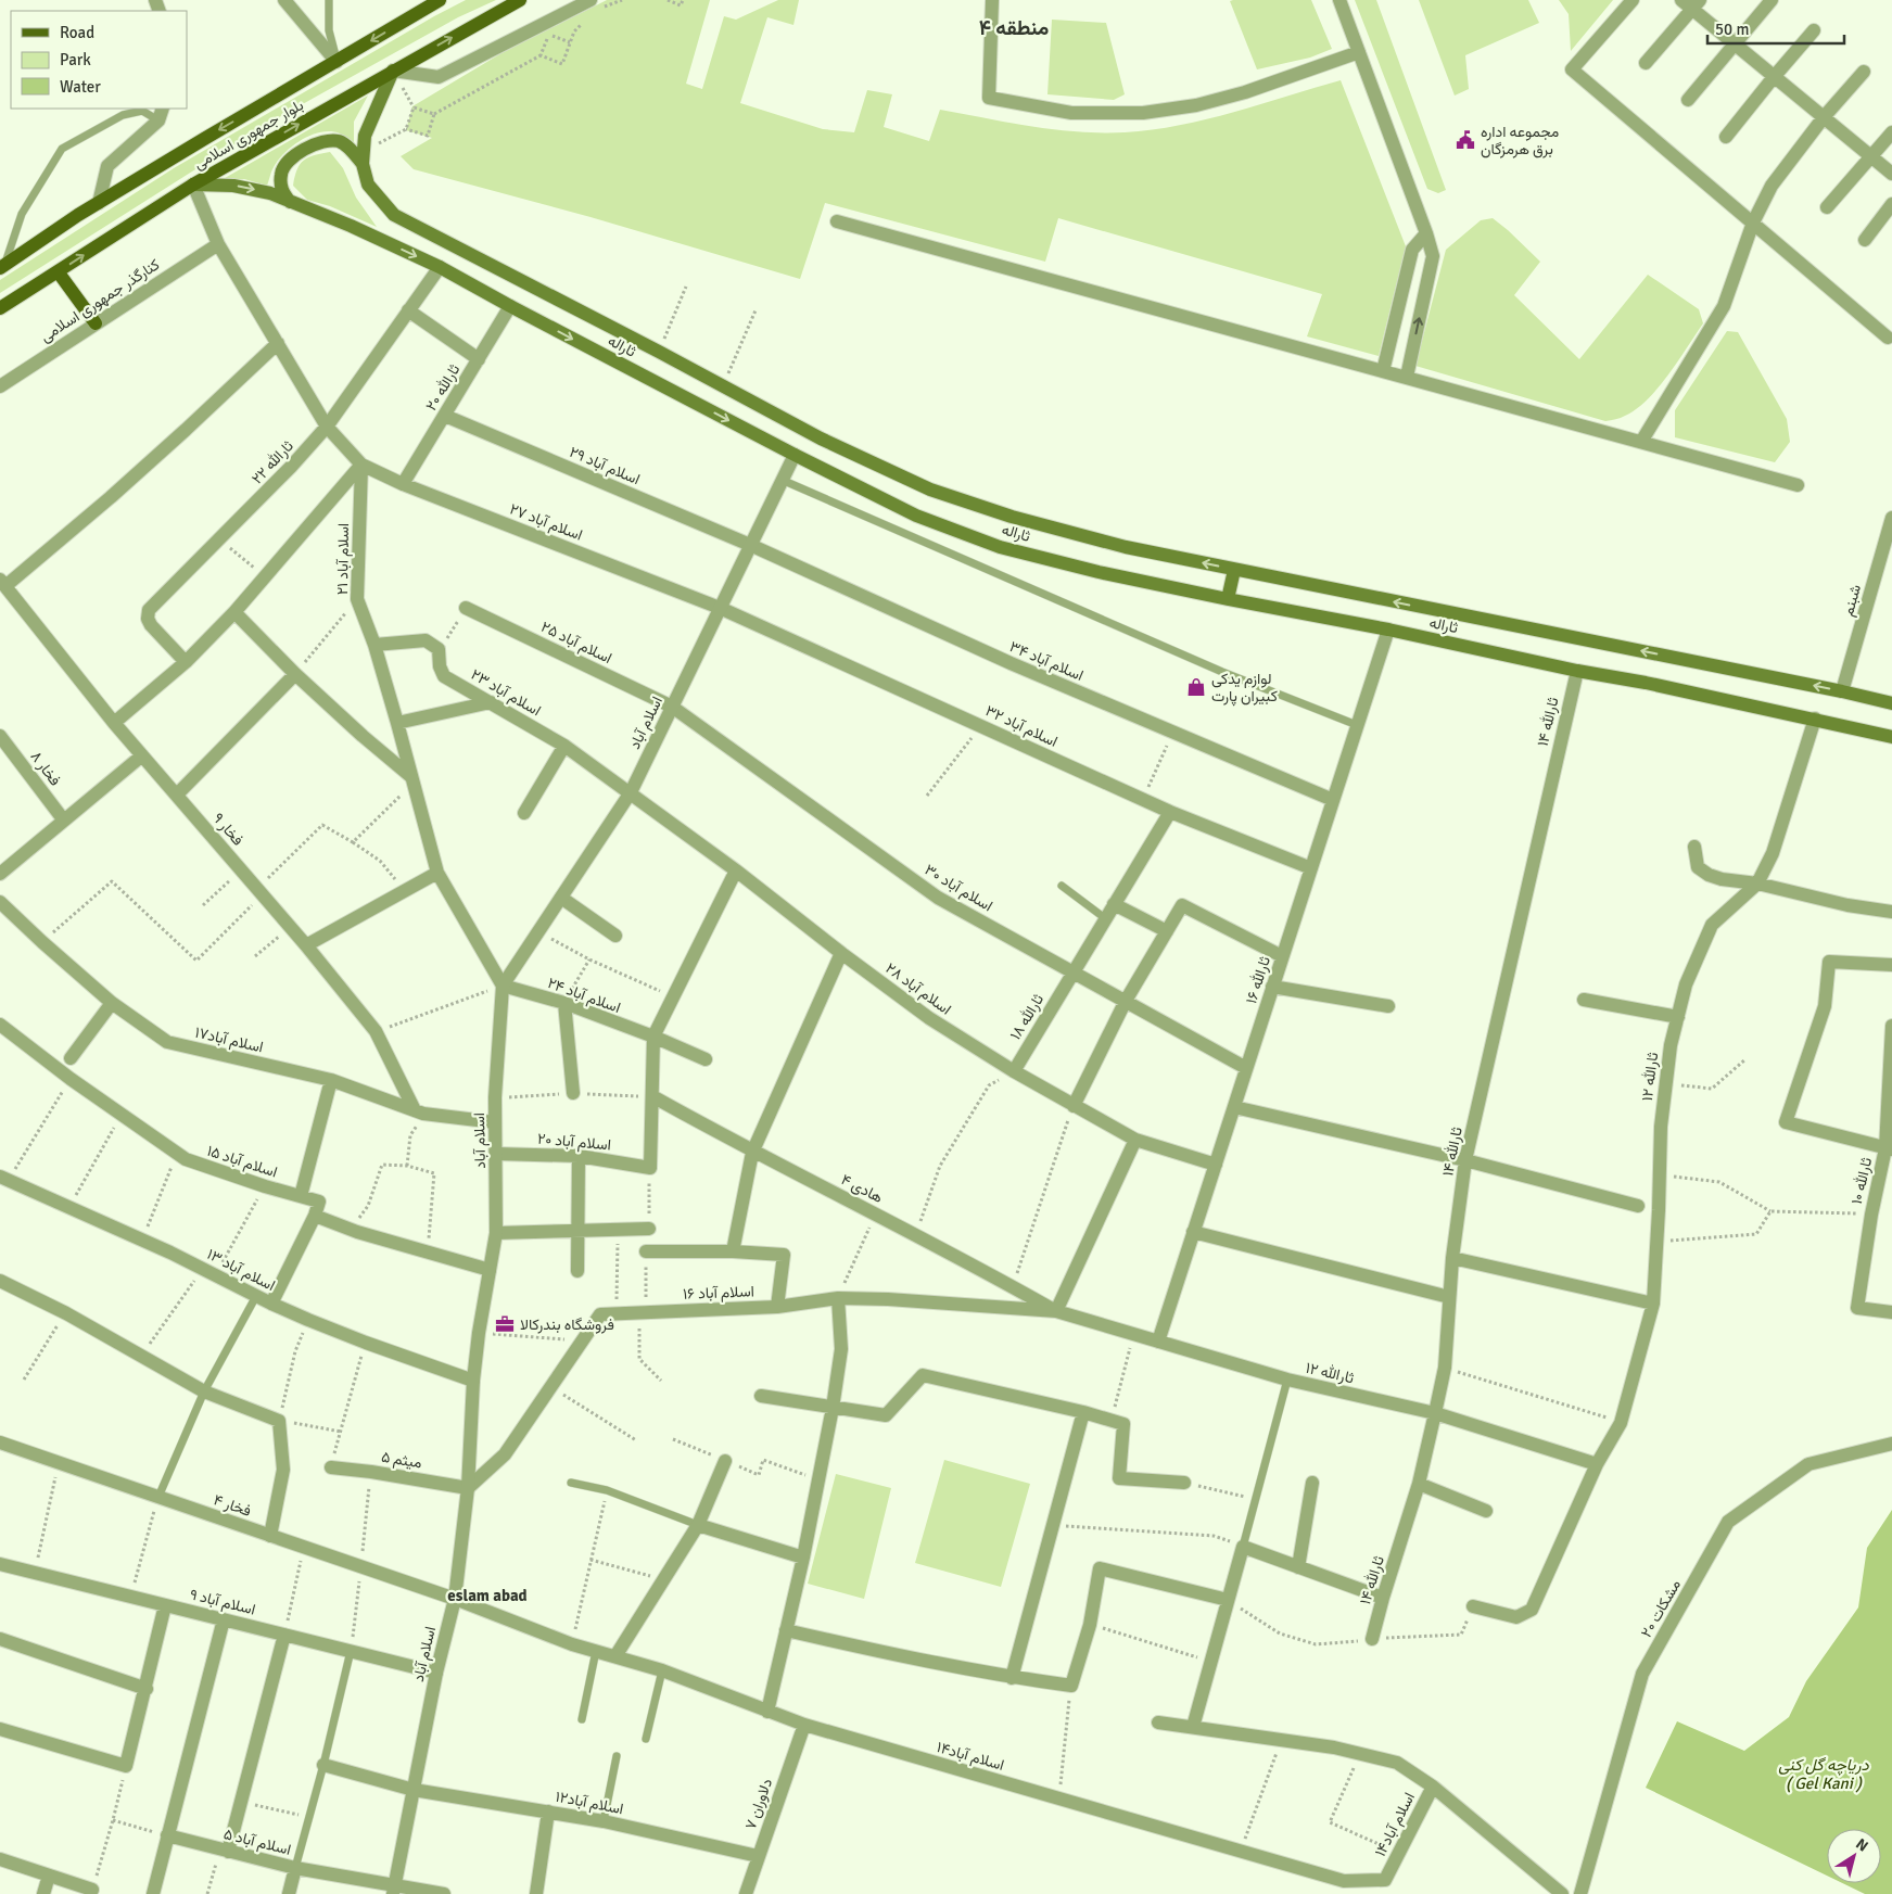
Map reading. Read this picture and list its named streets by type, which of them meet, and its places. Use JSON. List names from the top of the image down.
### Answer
{
  "streets": {
    "main road": ["بلوار جمهوری اسلامی", "ثاراله"],
    "street": [
      "کنارگذر جمهوری اسلامی",
      "ثارالله ۲۰",
      "ثارالله ۲۲",
      "اسلام آباد ۲۹",
      "اسلام آباد ۲۷",
      "اسلام آباد ۲۱",
      "شبنم",
      "اسلام آباد ۲۵",
      "اسلام آباد ۳۴",
      "اسلام آباد ۲۳",
      "ثارالله ۱۴",
      "اسلام آباد",
      "اسلام آباد ۳۲",
      "فخار ۸",
      "فخار ۹",
      "اسلام آباد ۳۰",
      "ثارالله ۱۶",
      "اسلام آباد ۲۸",
      "اسلام آباد ۲۴",
      "ثارالله ۱۸",
      "اسلام آباد۱۷",
      "ثارالله ۱۲",
      "اسلام آباد ۲۰",
      "اسلام آباد ۱۵",
      "ثارالله ۱۰",
      "هادی ۴",
      "اسلام آباد ۱۳",
      "اسلام آباد ۱۶",
      "میثم ۵",
      "فخار ۴",
      "اسلام آباد ۹",
      "مشکات ۲۰",
      "اسلام آباد۱۴",
      "اسلام آباد۱۲",
      "دلاوران ۷",
      "اسلام آباد ۵"
    ]
  },
  "crossings": [
    ["بلوار جمهوری اسلامی", "ثاراله"],
    ["ثاراله", "ثارالله ۲۰"],
    ["ثاراله", "ثارالله ۲۲"],
    ["ثاراله", "شبنم"],
    ["ثاراله", "ثارالله ۱۴"],
    ["ثاراله", "اسلام آباد"],
    ["ثاراله", "ثارالله ۱۶"],
    ["ثاراله", "ثارالله ۱۲"],
    ["ثارالله ۲۰", "اسلام آباد ۲۹"],
    ["ثارالله ۲۰", "اسلام آباد ۲۷"],
    ["اسلام آباد ۲۹", "اسلام آباد ۳۴"],
    ["اسلام آباد ۲۹", "اسلام آباد"],
    ["اسلام آباد ۲۷", "اسلام آباد ۲۱"],
    ["اسلام آباد ۲۷", "اسلام آباد"],
    ["اسلام آباد ۲۷", "اسلام آباد ۳۲"],
    ["اسلام آباد ۲۱", "اسلام آباد"],
    ["اسلام آباد ۲۱", "اسلام آباد ۲۴"],
    ["اسلام آباد ۲۵", "اسلام آباد"],
    ["اسلام آباد ۲۵", "اسلام آباد ۳۰"],
    ["اسلام آباد ۳۴", "اسلام آباد"],
    ["اسلام آباد ۳۴", "ثارالله ۱۶"],
    ["اسلام آباد ۲۳", "اسلام آباد"],
    ["اسلام آباد ۲۳", "اسلام آباد ۲۸"],
    ["ثارالله ۱۴", "ثارالله ۱۲"],
    ["اسلام آباد", "اسلام آباد ۳۲"],
    ["اسلام آباد", "اسلام آباد ۳۰"],
    ["اسلام آباد", "اسلام آباد ۲۸"],
    ["اسلام آباد", "اسلام آباد ۲۴"],
    ["اسلام آباد", "اسلام آباد۱۷"],
    ["اسلام آباد", "اسلام آباد ۲۰"],
    ["اسلام آباد", "اسلام آباد ۱۳"],
    ["اسلام آباد", "اسلام آباد ۱۶"],
    ["اسلام آباد", "میثم ۵"],
    ["اسلام آباد", "فخار ۴"],
    ["اسلام آباد", "اسلام آباد ۹"],
    ["اسلام آباد", "اسلام آباد۱۴"],
    ["اسلام آباد", "اسلام آباد۱۲"],
    ["اسلام آباد", "اسلام آباد ۵"],
    ["اسلام آباد ۳۲", "ثارالله ۱۶"],
    ["اسلام آباد ۳۲", "ثارالله ۱۸"],
    ["فخار ۹", "اسلام آباد۱۷"],
    ["اسلام آباد ۳۰", "ثارالله ۱۶"],
    ["اسلام آباد ۳۰", "ثارالله ۱۸"],
    ["ثارالله ۱۶", "اسلام آباد ۲۸"],
    ["ثارالله ۱۶", "ثارالله ۱۲"],
    ["اسلام آباد ۲۸", "ثارالله ۱۸"],
    ["ثارالله ۱۲", "هادی ۴"],
    ["ثارالله ۱۲", "اسلام آباد ۱۶"],
    ["هادی ۴", "اسلام آباد ۱۶"],
    ["اسلام آباد ۱۶", "میثم ۵"],
    ["فخار ۴", "اسلام آباد۱۴"],
    ["اسلام آباد۱۴", "دلاوران ۷"],
    ["اسلام آباد۱۲", "دلاوران ۷"]
  ],
  "districts": ["منطقه ۴", "eslam abad"],
  "water": ["دریاچه گل کنی ( Gel Kani )"],
  "places": {
    "public building": ["مجموعه اداره برق هرمزگان"],
    "shop": ["لوازم یدکی کبیران پارت"],
    "office": ["فروشگاه بندرکالا"]
  },
  "legend": ["Road", "Park", "Water"],
  "scale_bar": "50 m",
  "north": "top right"
}
